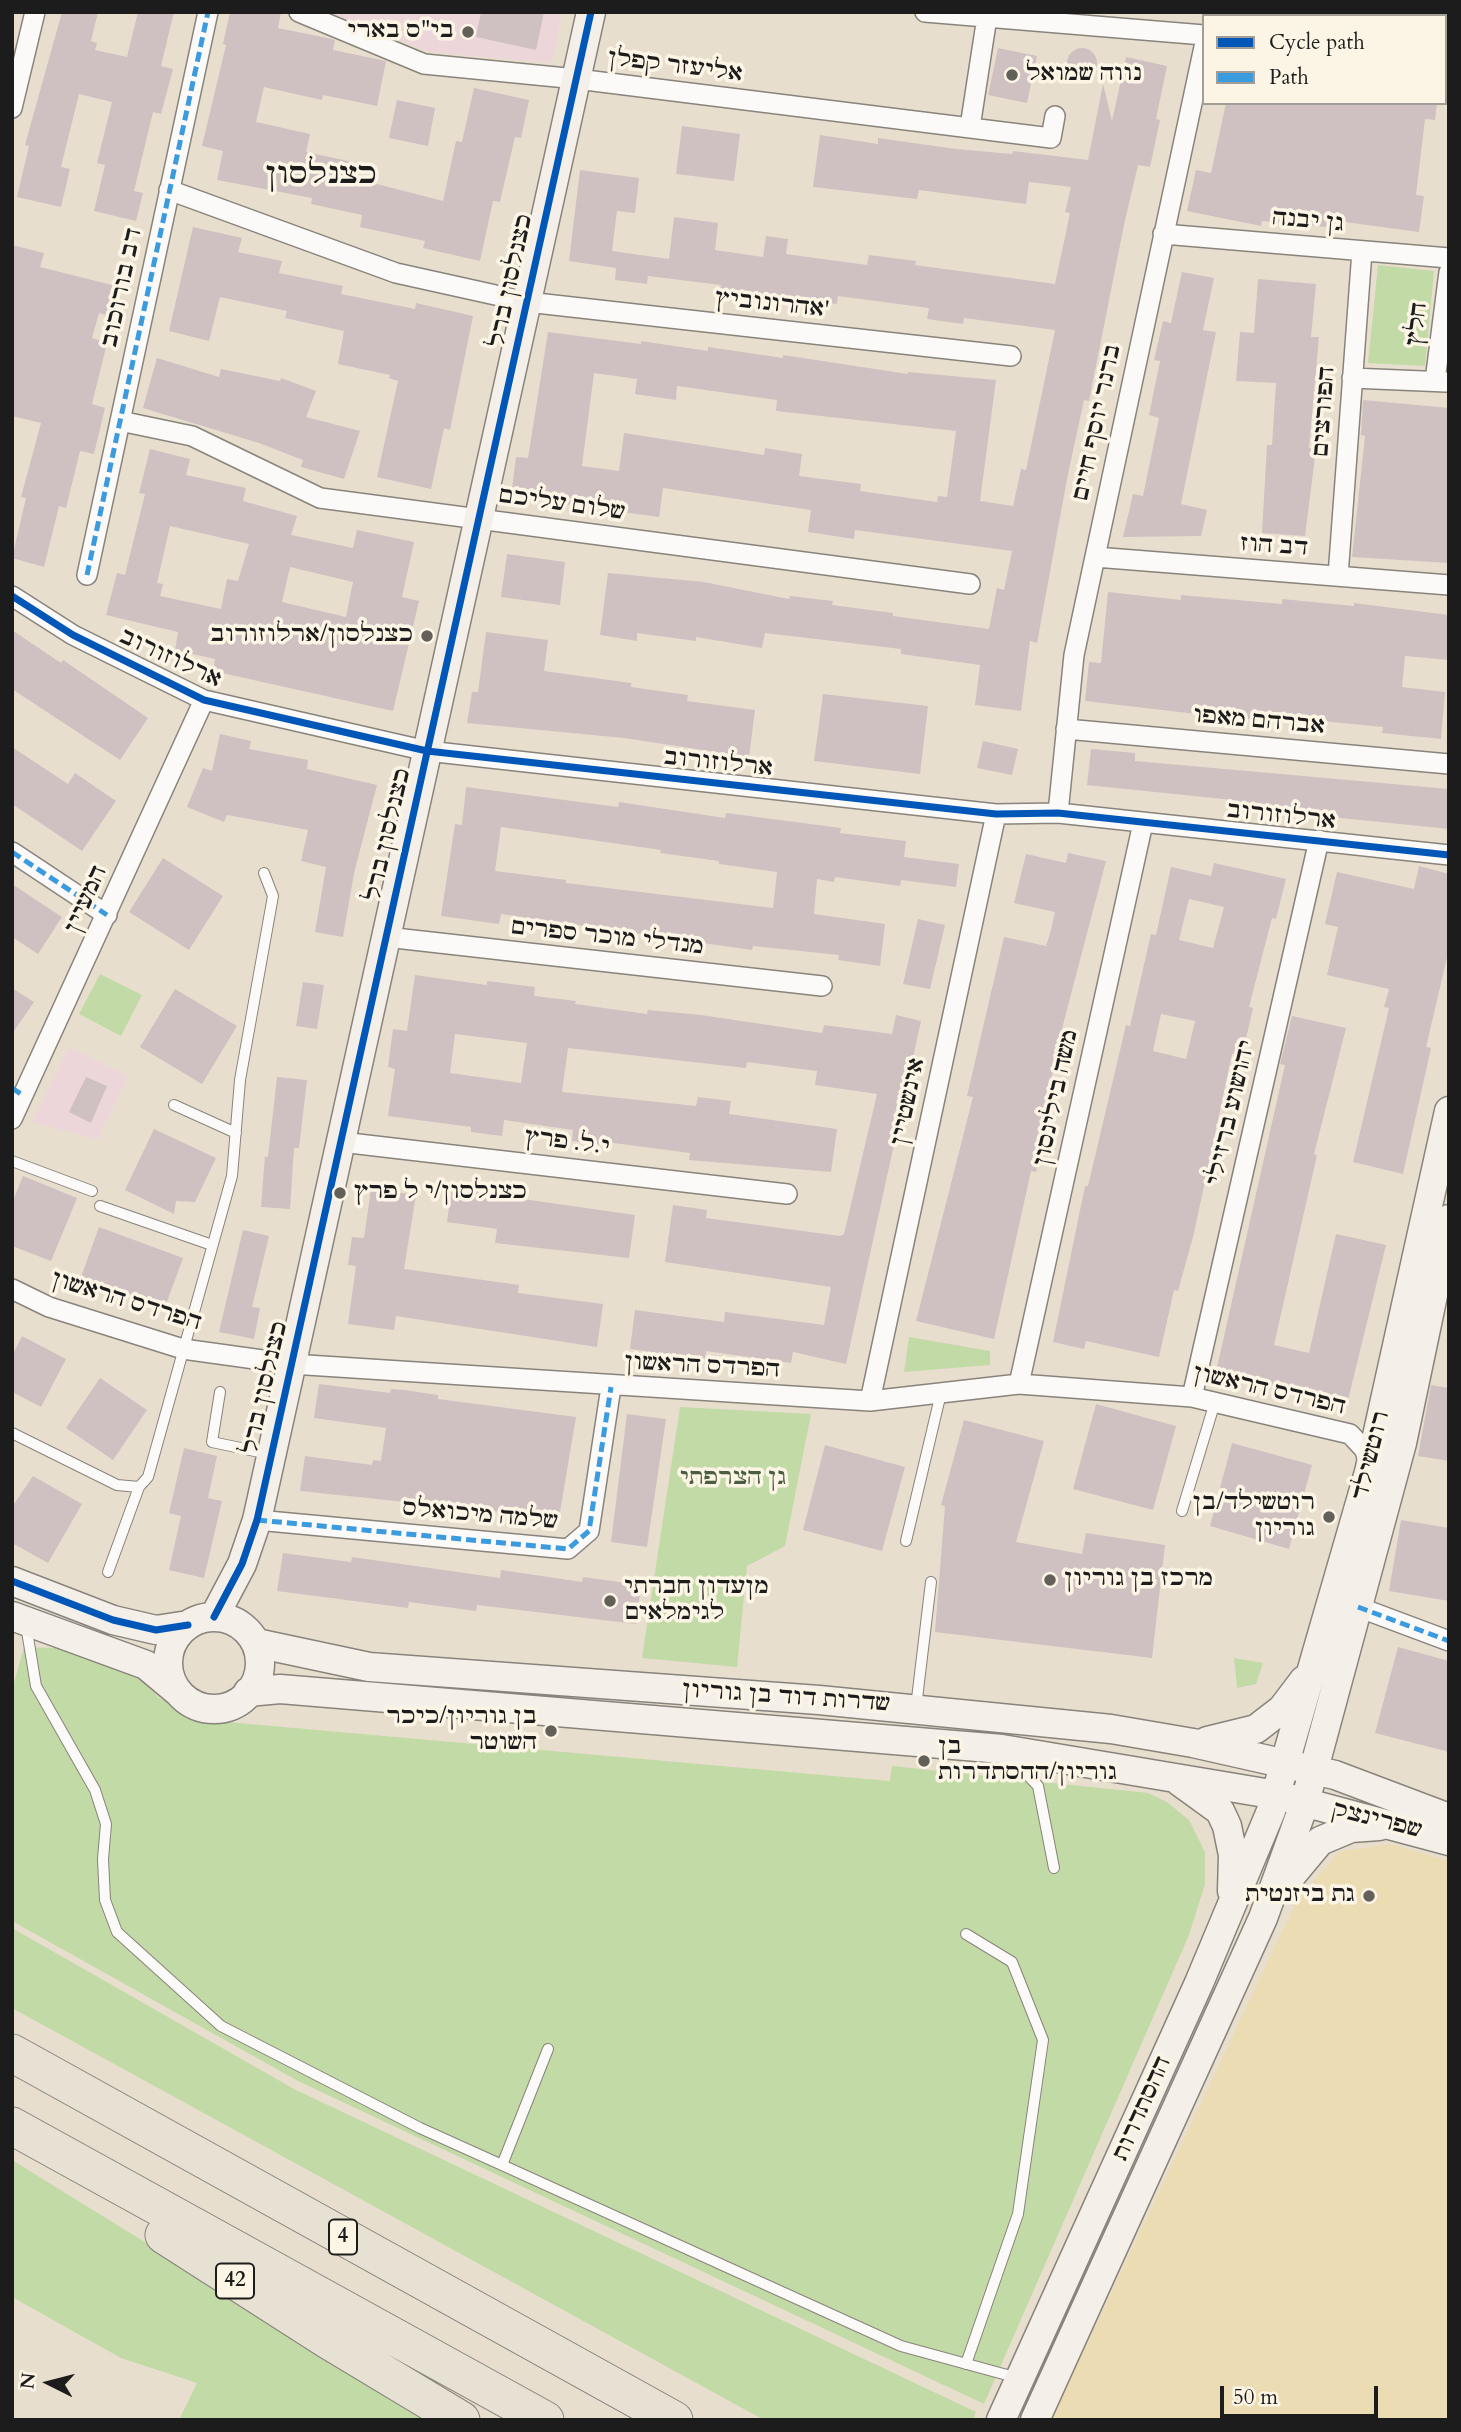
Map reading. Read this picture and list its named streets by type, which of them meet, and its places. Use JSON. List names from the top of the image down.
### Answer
{
  "streets": {
    "highway": ["4", "42"],
    "street": [
      "אליעזר קפלן",
      "גן יבנה",
      "כצנלסון ברל",
      "דב בורוכוב",
      "אהרונוביץ'",
      "חלץ",
      "הפורצים",
      "ברנר יוסף חיים",
      "שלום עליכם",
      "דב הוז",
      "ארלוזורוב",
      "אברהם מאפו",
      "המעיין",
      "מנדלי מוכר ספרים",
      "משה בילינסון",
      "אינשטיין",
      "יהושוע ברזילי",
      "י.ל. פרץ",
      "הפרדס הראשון",
      "רוטשילד",
      "שלמה מיכואלס",
      "שדרות דוד בן גוריון",
      "שפרינצק",
      "ההסתדרות"
    ]
  },
  "crossings": [
    ["אליעזר קפלן", "כצנלסון ברל"],
    ["גן יבנה", "הפורצים"],
    ["גן יבנה", "ברנר יוסף חיים"],
    ["כצנלסון ברל", "אהרונוביץ'"],
    ["כצנלסון ברל", "שלום עליכם"],
    ["כצנלסון ברל", "ארלוזורוב"],
    ["כצנלסון ברל", "מנדלי מוכר ספרים"],
    ["כצנלסון ברל", "י.ל. פרץ"],
    ["כצנלסון ברל", "הפרדס הראשון"],
    ["כצנלסון ברל", "שלמה מיכואלס"],
    ["כצנלסון ברל", "שדרות דוד בן גוריון"],
    ["דב בורוכוב", "אהרונוביץ'"],
    ["דב בורוכוב", "שלום עליכם"],
    ["הפורצים", "דב הוז"],
    ["ברנר יוסף חיים", "דב הוז"],
    ["ברנר יוסף חיים", "ארלוזורוב"],
    ["ברנר יוסף חיים", "אברהם מאפו"],
    ["ארלוזורוב", "המעיין"],
    ["ארלוזורוב", "משה בילינסון"],
    ["ארלוזורוב", "אינשטיין"],
    ["ארלוזורוב", "יהושוע ברזילי"],
    ["משה בילינסון", "הפרדס הראשון"],
    ["אינשטיין", "הפרדס הראשון"],
    ["יהושוע ברזילי", "הפרדס הראשון"],
    ["הפרדס הראשון", "רוטשילד"],
    ["הפרדס הראשון", "שלמה מיכואלס"],
    ["רוטשילד", "שדרות דוד בן גוריון"],
    ["רוטשילד", "שפרינצק"],
    ["רוטשילד", "ההסתדרות"],
    ["שדרות דוד בן גוריון", "שפרינצק"],
    ["שדרות דוד בן גוריון", "ההסתדרות"],
    ["שפרינצק", "ההסתדרות"]
  ],
  "districts": ["כצנלסון"],
  "parks": ["גן הצרפתי"],
  "places": [
    "בי\"ס בארי",
    "נווה שמואל",
    "כצנלסון/ארלוזורוב",
    "כצנלסון/י ל פרץ",
    "רוטשילד/בן גוריון",
    "מרכז בן גוריון",
    "מןעדון חברתי לגימלאים",
    "בן גוריון/כיכר השוטר",
    "בן גוריון/ההסתדרות",
    "גת ביזנטית"
  ],
  "legend": ["Cycle path", "Path"],
  "scale_bar": "50 m",
  "north": "left"
}
